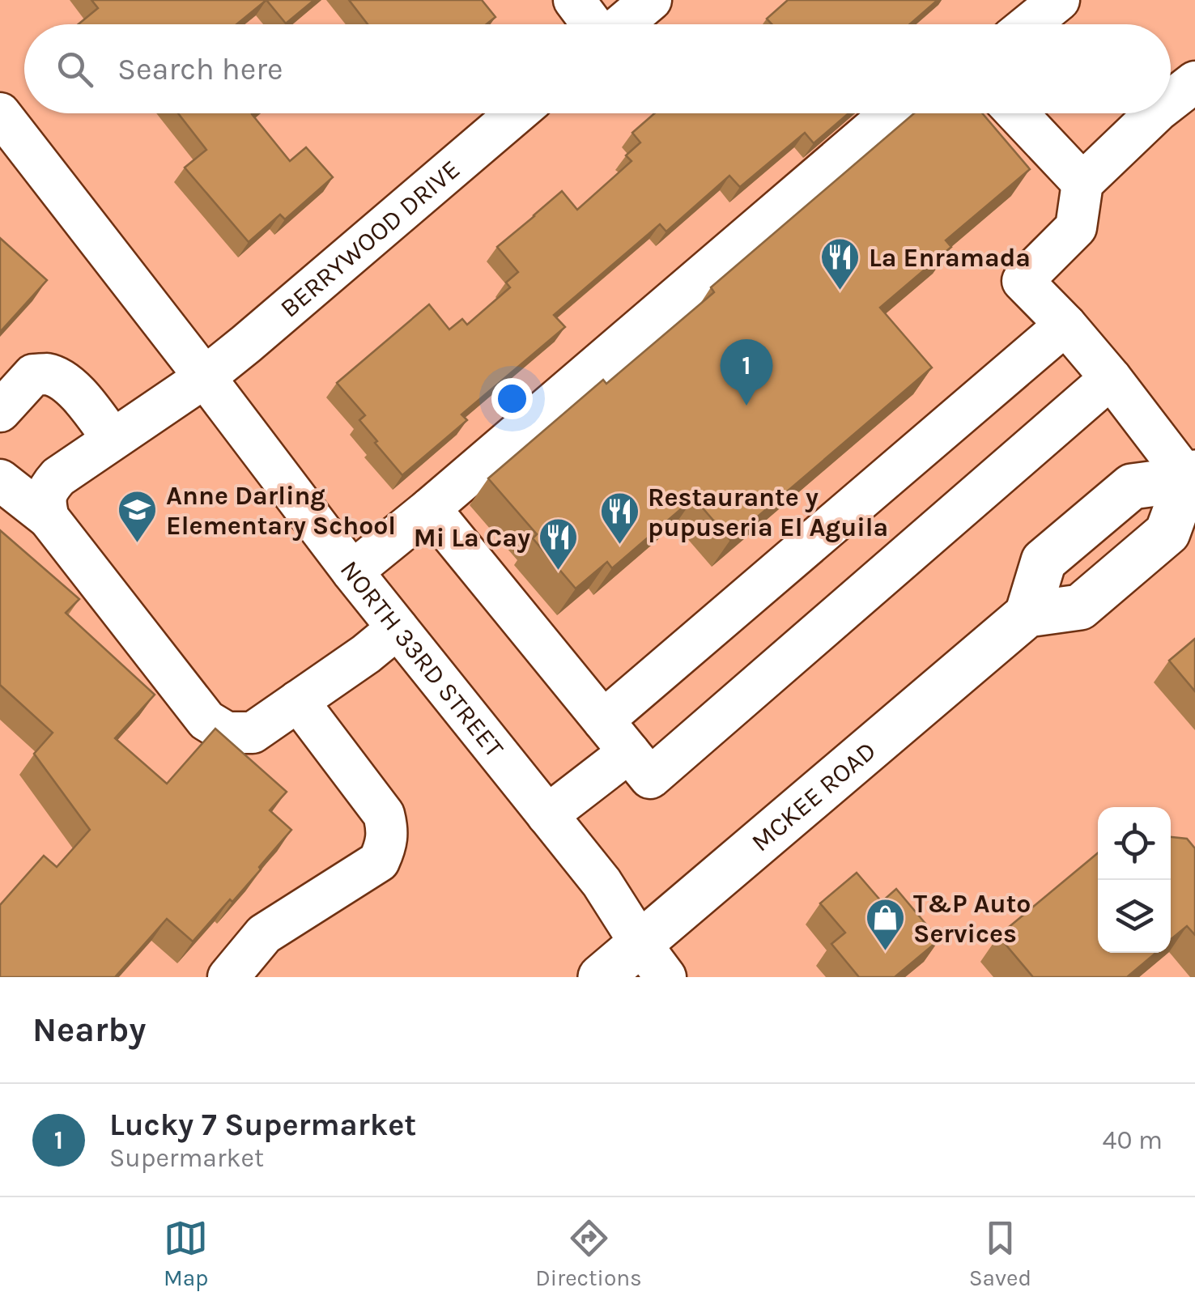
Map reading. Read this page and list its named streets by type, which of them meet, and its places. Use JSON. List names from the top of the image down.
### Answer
{
  "streets": {
    "main road": ["MCKEE ROAD"],
    "street": ["BERRYWOOD DRIVE", "NORTH 33RD STREET"]
  },
  "crossings": [
    ["BERRYWOOD DRIVE", "NORTH 33RD STREET"],
    ["NORTH 33RD STREET", "MCKEE ROAD"]
  ],
  "places": {
    "restaurant": ["La Enramada", "Restaurante y pupuseria El Aguila", "Mi La Cay"],
    "school or university": ["Anne Darling Elementary School"],
    "shop": ["T&P Auto Services"]
  },
  "page": {
    "search": "Search here",
    "pins": "1",
    "heading": "Nearby",
    "list": [
      {
        "mark": "1",
        "name": "Lucky 7 Supermarket",
        "note": "Supermarket",
        "value": "40 m"
      }
    ],
    "nav": ["Map", "Directions", "Saved"]
  }
}
